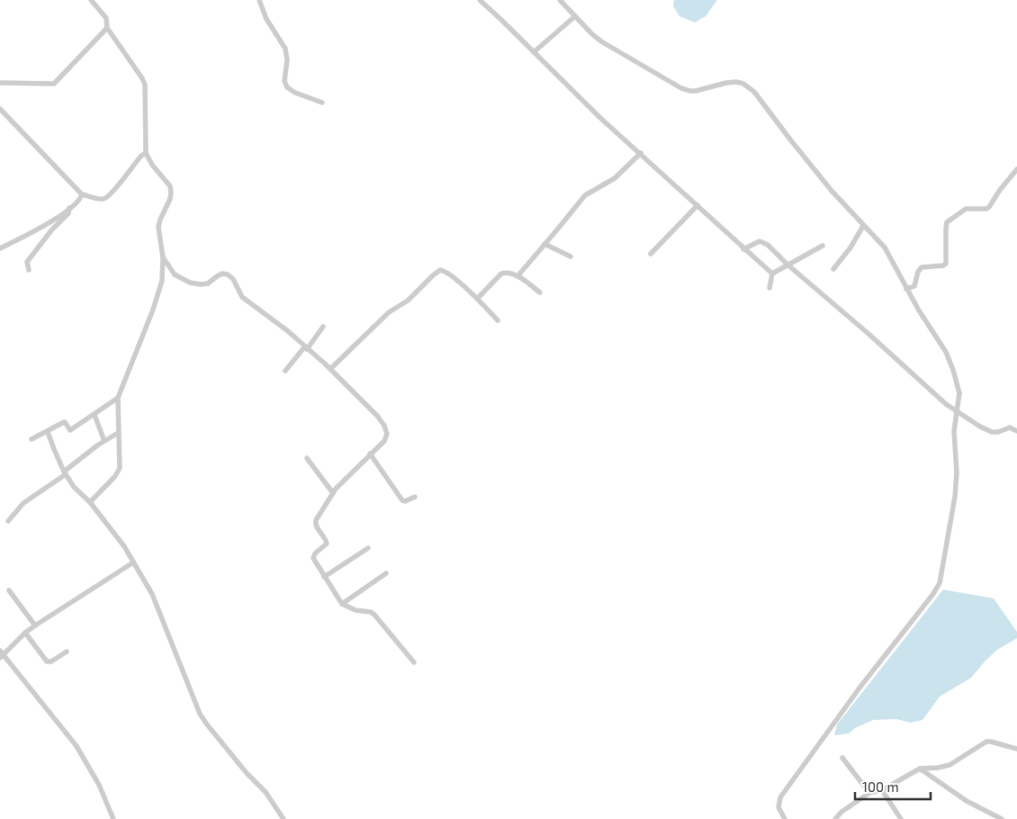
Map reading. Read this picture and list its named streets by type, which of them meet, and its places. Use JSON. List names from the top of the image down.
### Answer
{
  "scale_bar": "100 m"
}
